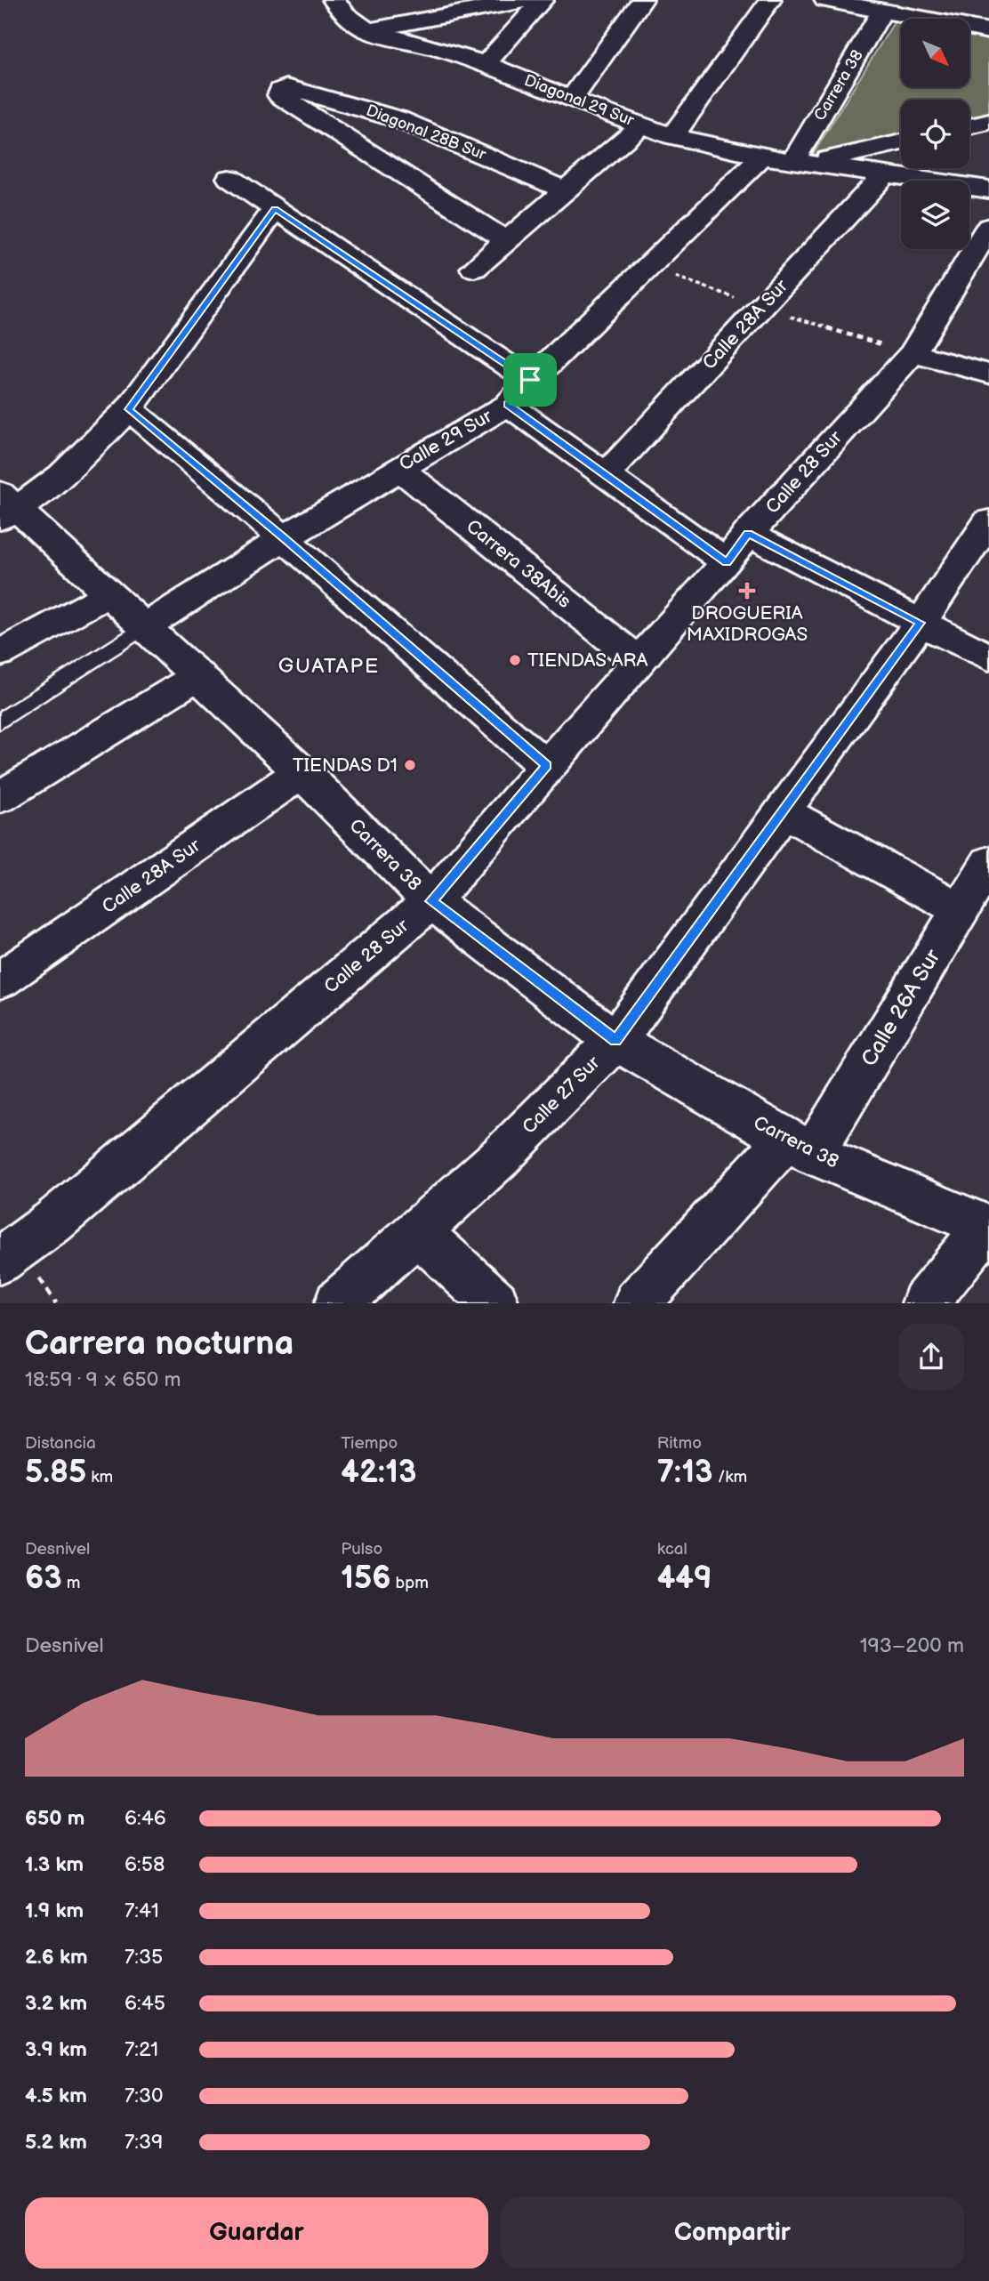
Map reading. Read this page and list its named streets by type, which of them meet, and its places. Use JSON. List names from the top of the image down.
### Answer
{
  "streets": {
    "street": [
      "Carrera 38",
      "Diagonal 29 Sur",
      "Diagonal 28B Sur",
      "Calle 28A Sur",
      "Calle 29 Sur",
      "Calle 28 Sur",
      "Carrera 38Abis",
      "Calle 26A Sur",
      "Calle 27 Sur"
    ]
  },
  "crossings": [
    ["Carrera 38", "Diagonal 29 Sur"],
    ["Carrera 38", "Calle 28A Sur"],
    ["Carrera 38", "Calle 29 Sur"],
    ["Carrera 38", "Calle 28 Sur"],
    ["Carrera 38", "Calle 26A Sur"],
    ["Carrera 38", "Calle 27 Sur"],
    ["Diagonal 29 Sur", "Calle 29 Sur"],
    ["Calle 29 Sur", "Carrera 38Abis"],
    ["Calle 28 Sur", "Carrera 38Abis"]
  ],
  "districts": ["GUATAPE"],
  "places": {
    "health": ["DROGUERIA MAXIDROGAS"],
    "other": ["TIENDAS ARA", "TIENDAS D1"]
  },
  "north": "bottom right",
  "page": {
    "heading": ["Carrera nocturna", "18:59 · 9 × 650 m"],
    "stats": [
      ["Distancia", "5.85 km"],
      ["Tiempo", "42:13"],
      ["Ritmo", "7:13 /km"],
      ["Desnivel", "63 m"],
      ["Pulso", "156 bpm"],
      ["kcal", "449"]
    ],
    "chart": ["Desnivel", "193–200 m"],
    "list": [
      {
        "name": "650 m",
        "note": "6:46"
      },
      {
        "name": "1.3 km",
        "note": "6:58"
      },
      {
        "name": "1.9 km",
        "note": "7:41"
      },
      {
        "name": "2.6 km",
        "note": "7:35"
      },
      {
        "name": "3.2 km",
        "note": "6:45"
      },
      {
        "name": "3.9 km",
        "note": "7:21"
      },
      {
        "name": "4.5 km",
        "note": "7:30"
      },
      {
        "name": "5.2 km",
        "note": "7:39"
      }
    ],
    "buttons": ["Guardar", "Compartir"]
  }
}
